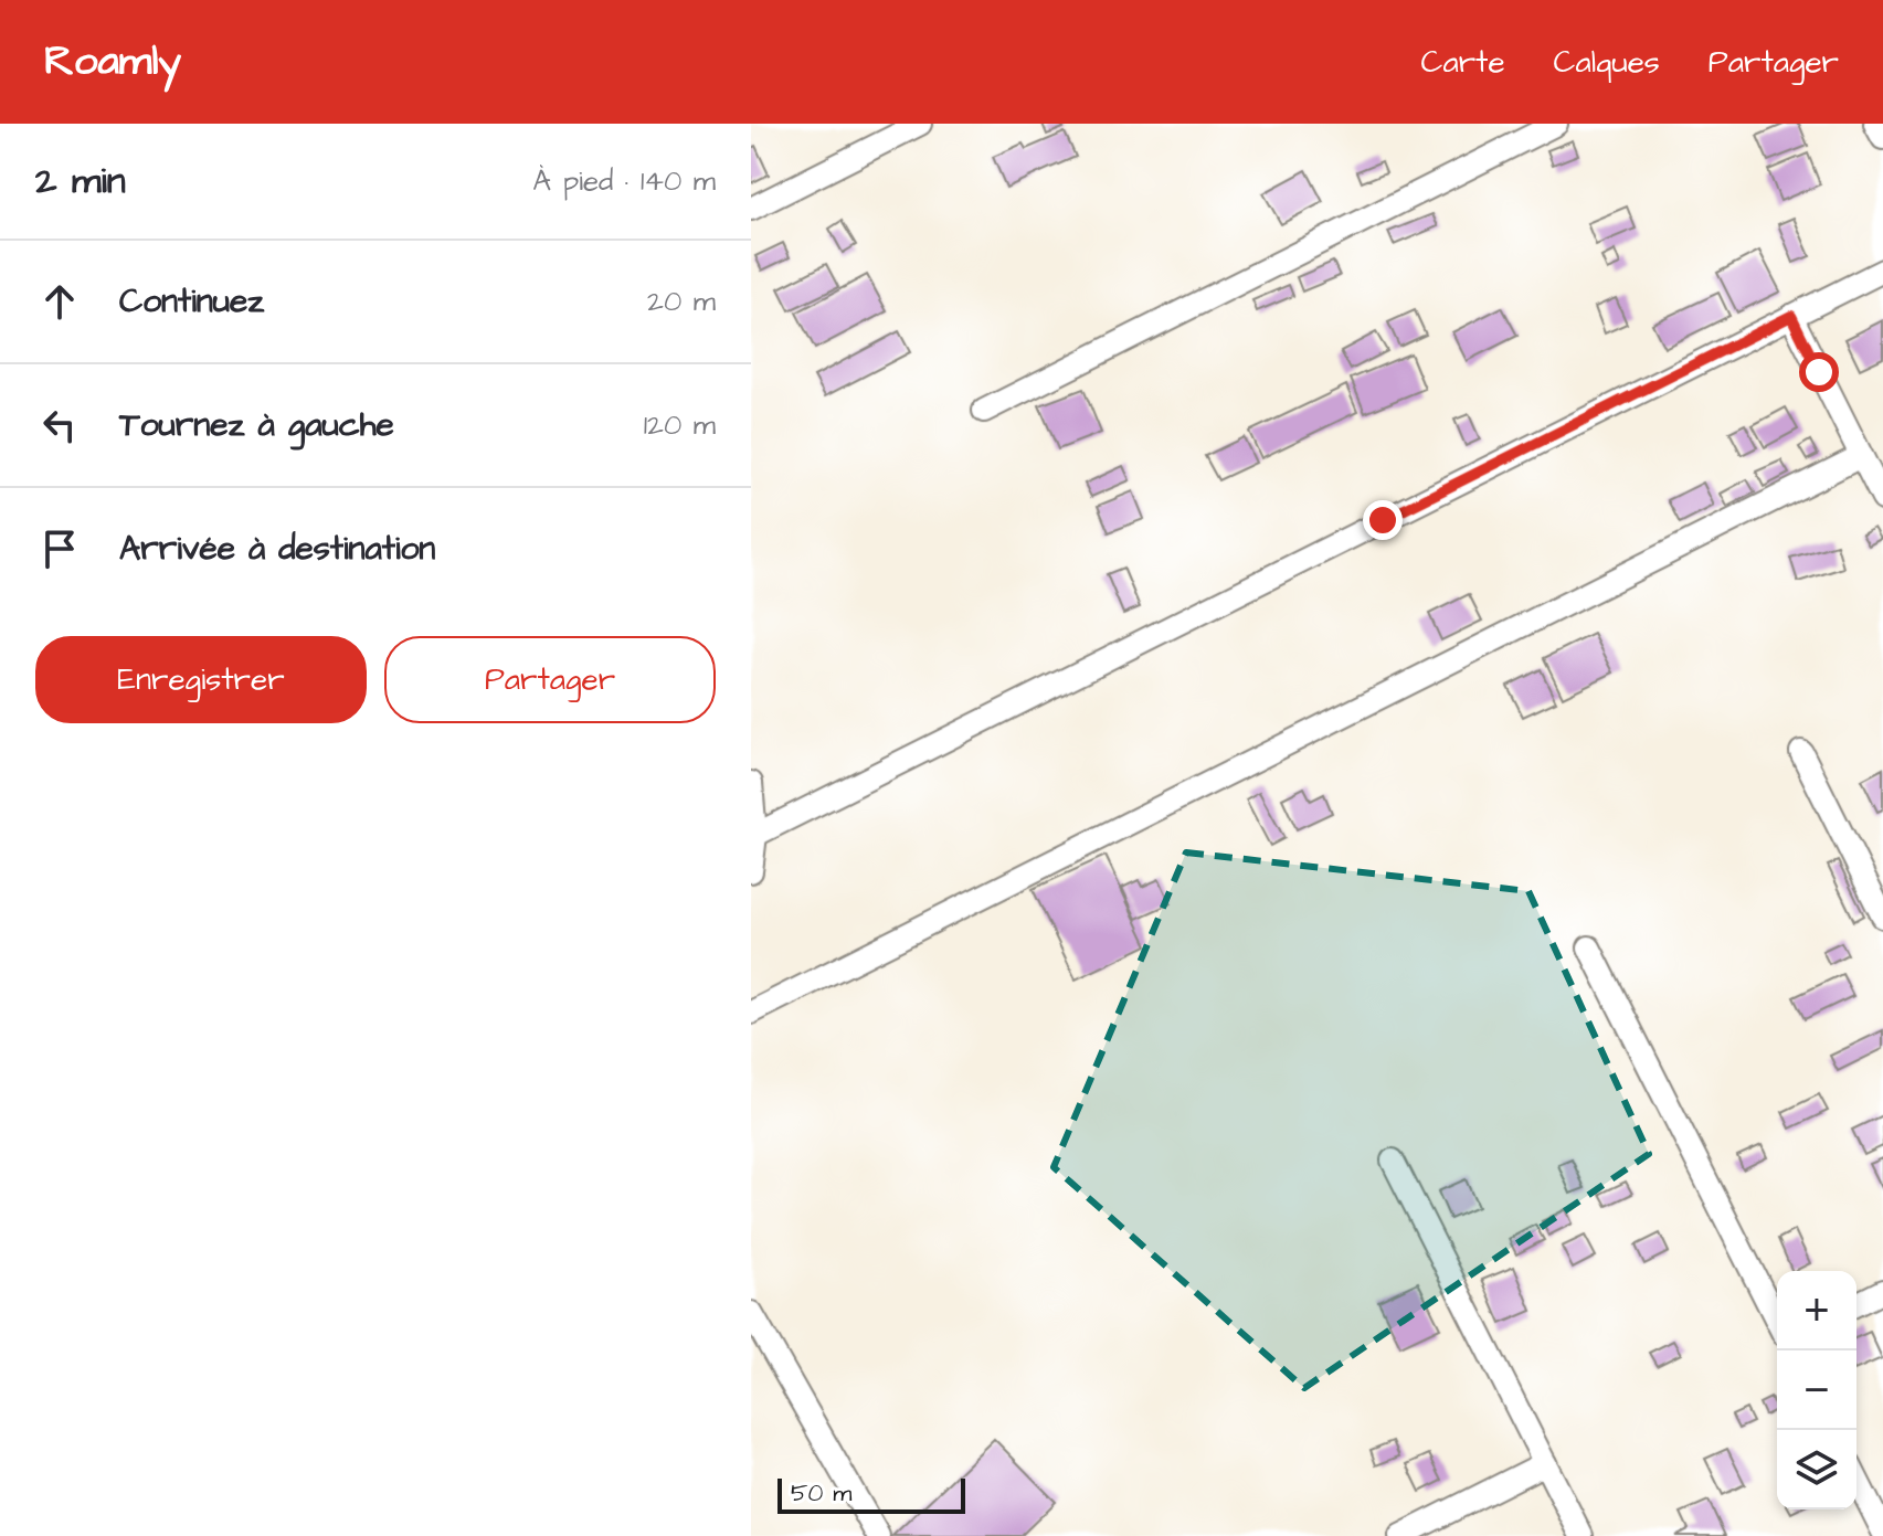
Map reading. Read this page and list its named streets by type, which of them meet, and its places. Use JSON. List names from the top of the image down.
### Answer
{
  "scale_bar": "50 m",
  "page": {
    "header": "Roamly",
    "nav": ["Carte", "Calques", "Partager"],
    "heading": ["2 min", "À pied · 140 m"],
    "list": [
      ["Continuez", "20 m"],
      ["Tournez à gauche", "120 m"],
      "Arrivée à destination"
    ],
    "buttons": ["Enregistrer", "Partager"],
    "map_buttons": ["+", "−"],
    "scale": "50 m"
  }
}
